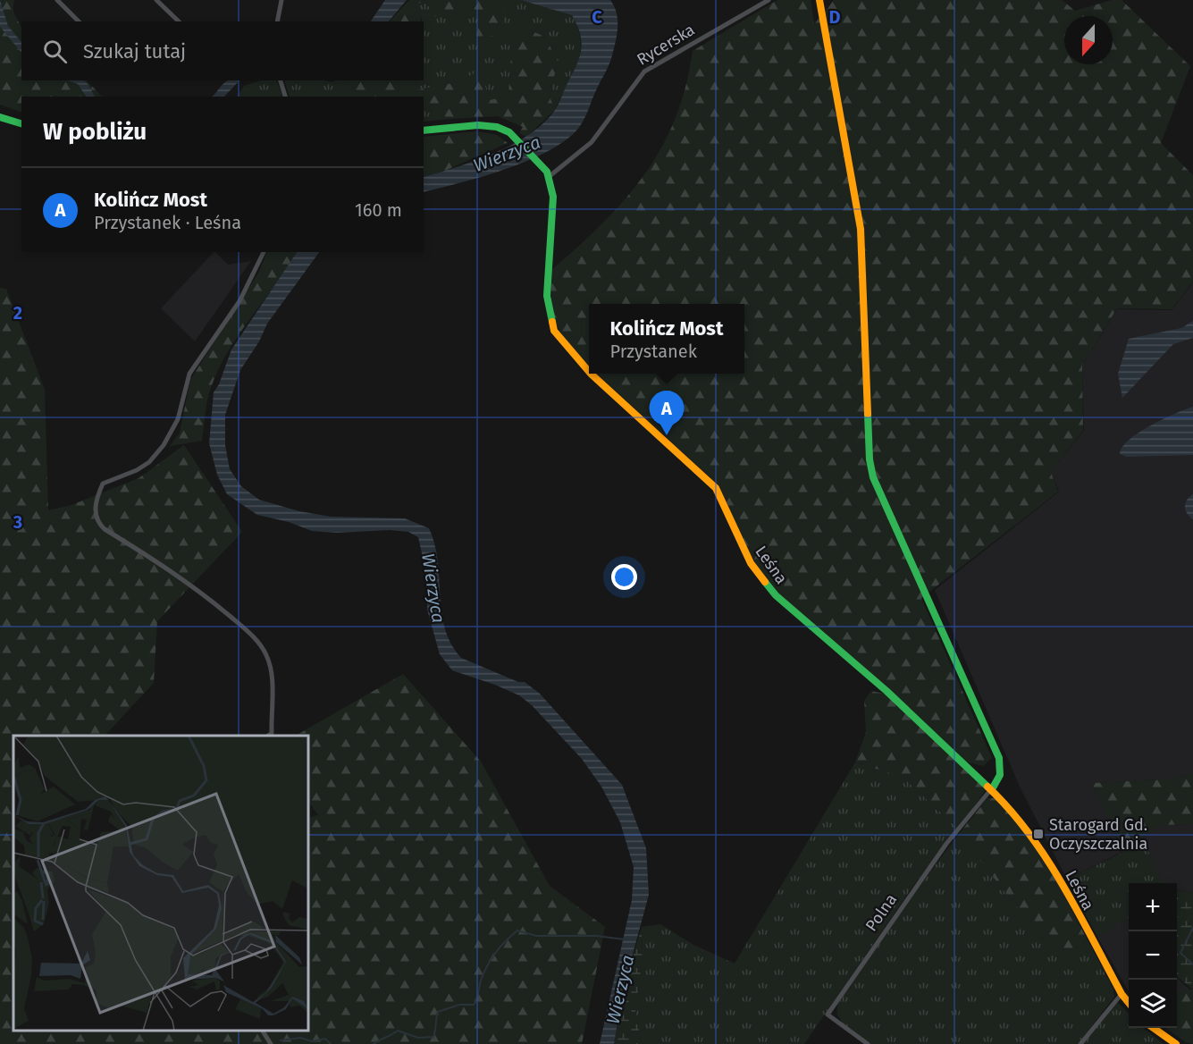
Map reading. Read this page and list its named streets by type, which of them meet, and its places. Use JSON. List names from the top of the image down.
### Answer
{
  "streets": {
    "street": ["Rycerska", "Leśna", "Polna"]
  },
  "crossings": [
    ["Rycerska", "Leśna"],
    ["Leśna", "Polna"]
  ],
  "water": ["Wierzyca"],
  "places": {
    "transit": ["Starogard Gd. Oczyszczalnia"]
  },
  "north": "bottom",
  "page": {
    "search": "Szukaj tutaj",
    "heading": "W pobliżu",
    "list": [
      {
        "mark": "A",
        "name": "Kolińcz Most",
        "note": "Przystanek · Leśna",
        "value": "160 m"
      }
    ],
    "popup": ["Kolińcz Most", "Przystanek"],
    "pins": "A",
    "map_buttons": ["+", "−"]
  },
  "grid": {
    "columns": ["C", "D"],
    "rows": ["2", "3"]
  }
}
